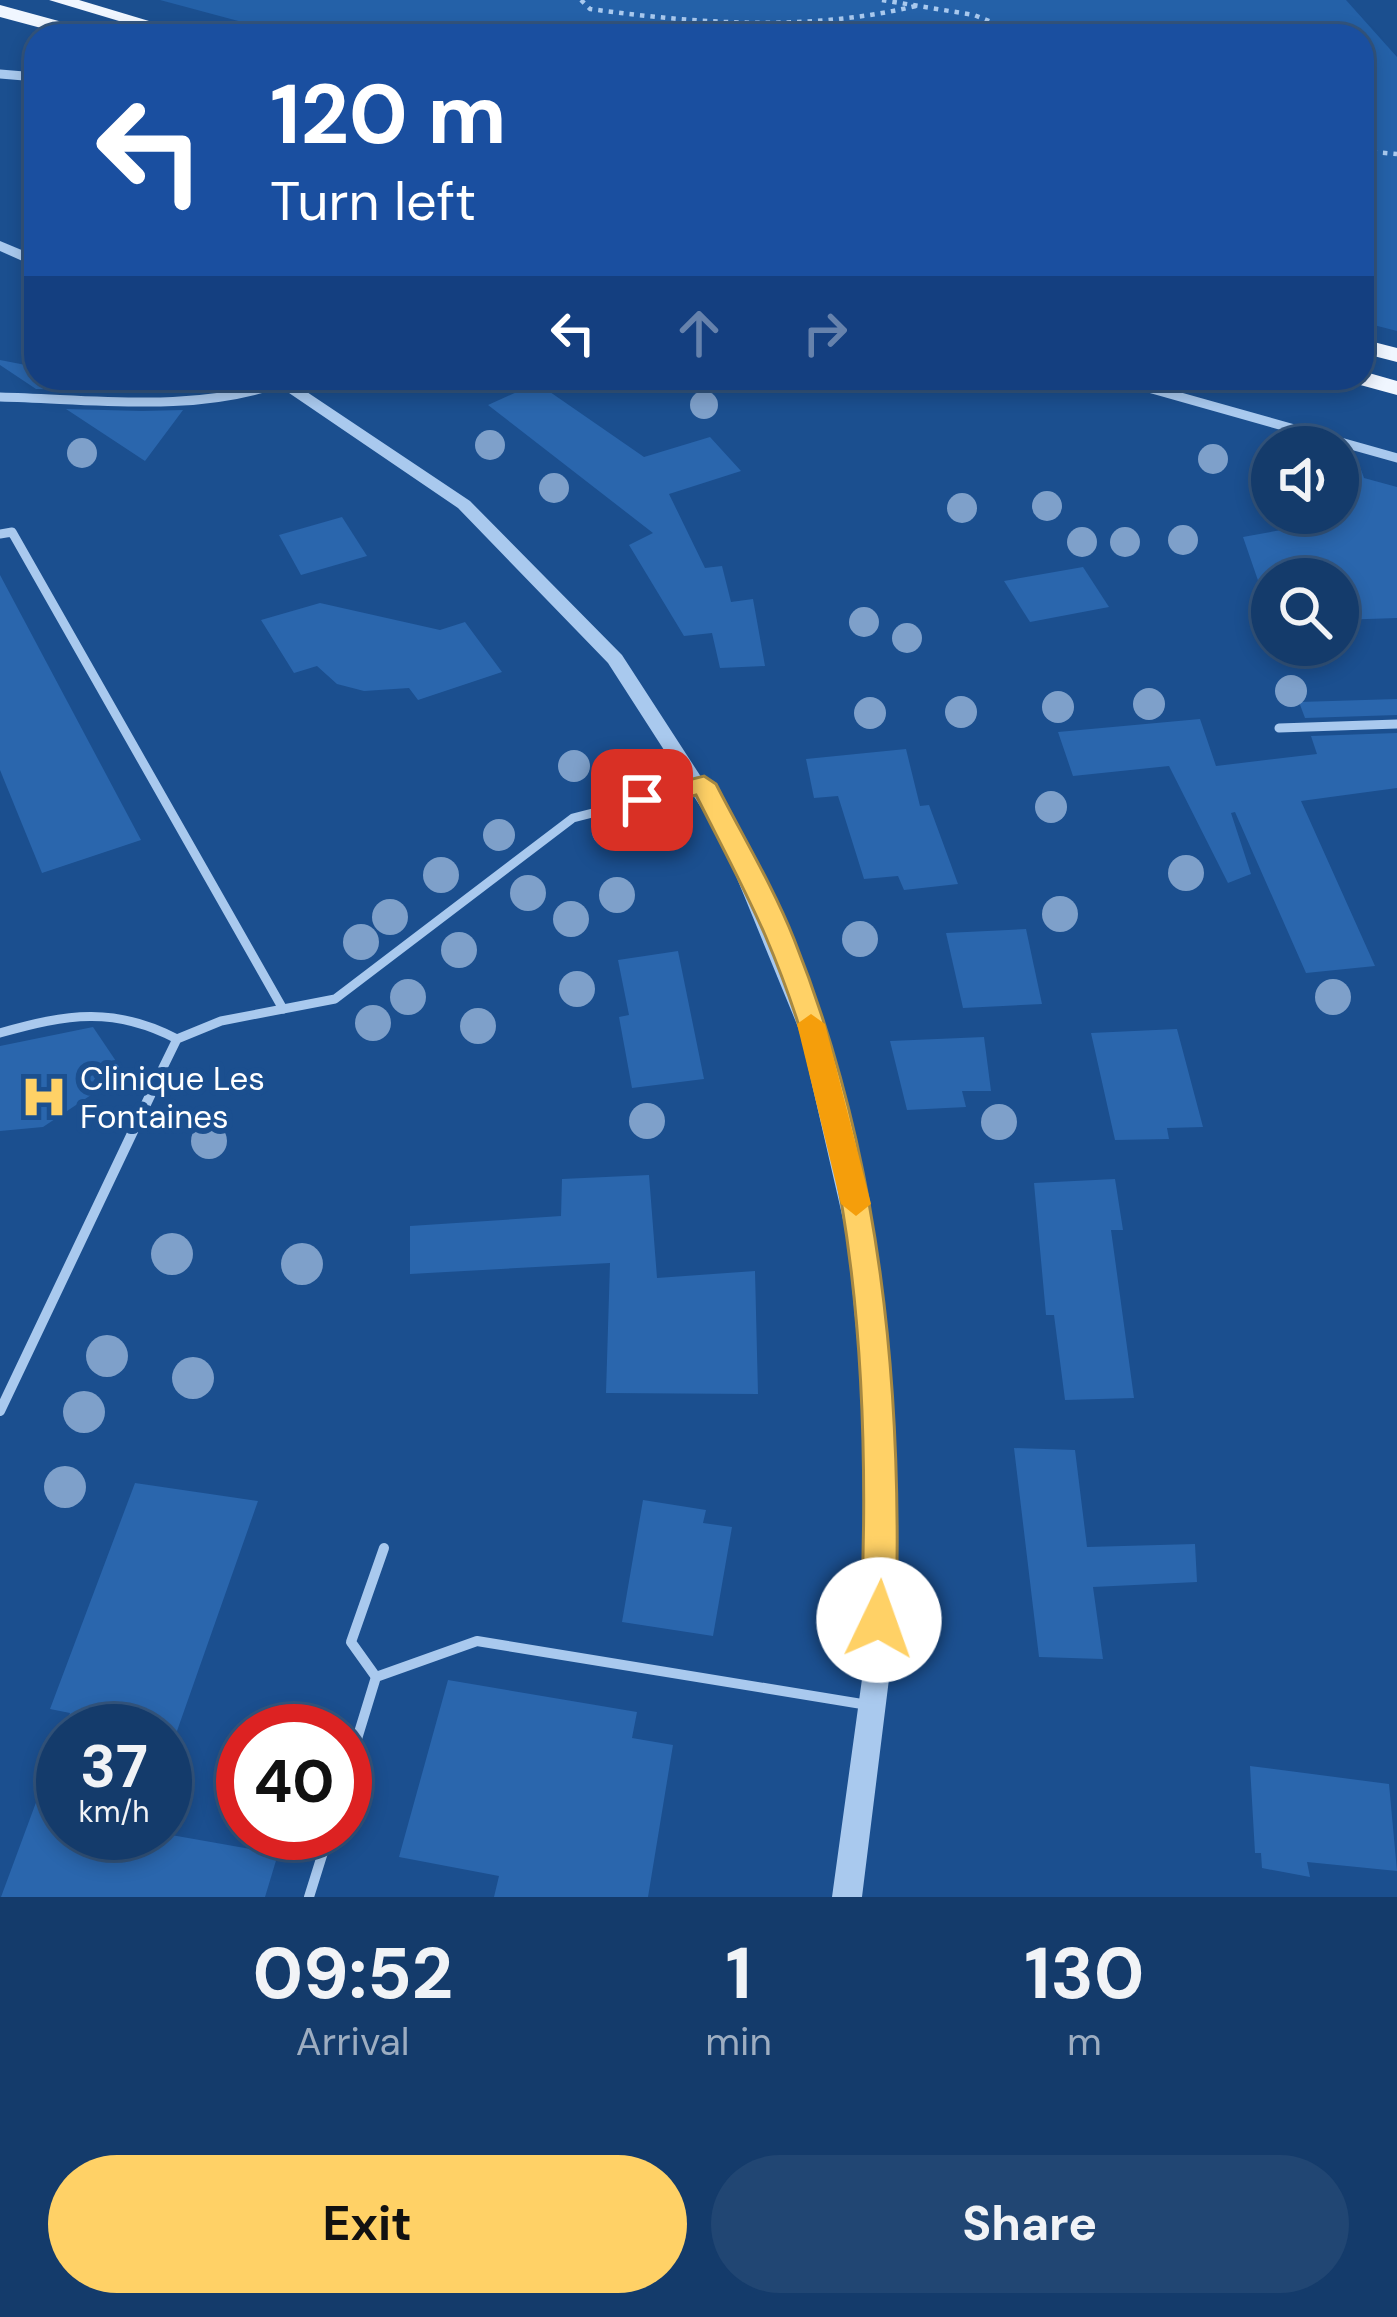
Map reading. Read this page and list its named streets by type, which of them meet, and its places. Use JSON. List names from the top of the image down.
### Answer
{
  "places": {
    "hospital": ["Clinique Les Fontaines"]
  },
  "page": {
    "turn": ["120 m", "Turn left"],
    "speed": "37 km/h",
    "limit": "40",
    "eta": [
      "09:52",
      "Arrival",
      "1",
      "min",
      "130",
      "m"
    ],
    "buttons": ["Exit", "Share"]
  }
}
